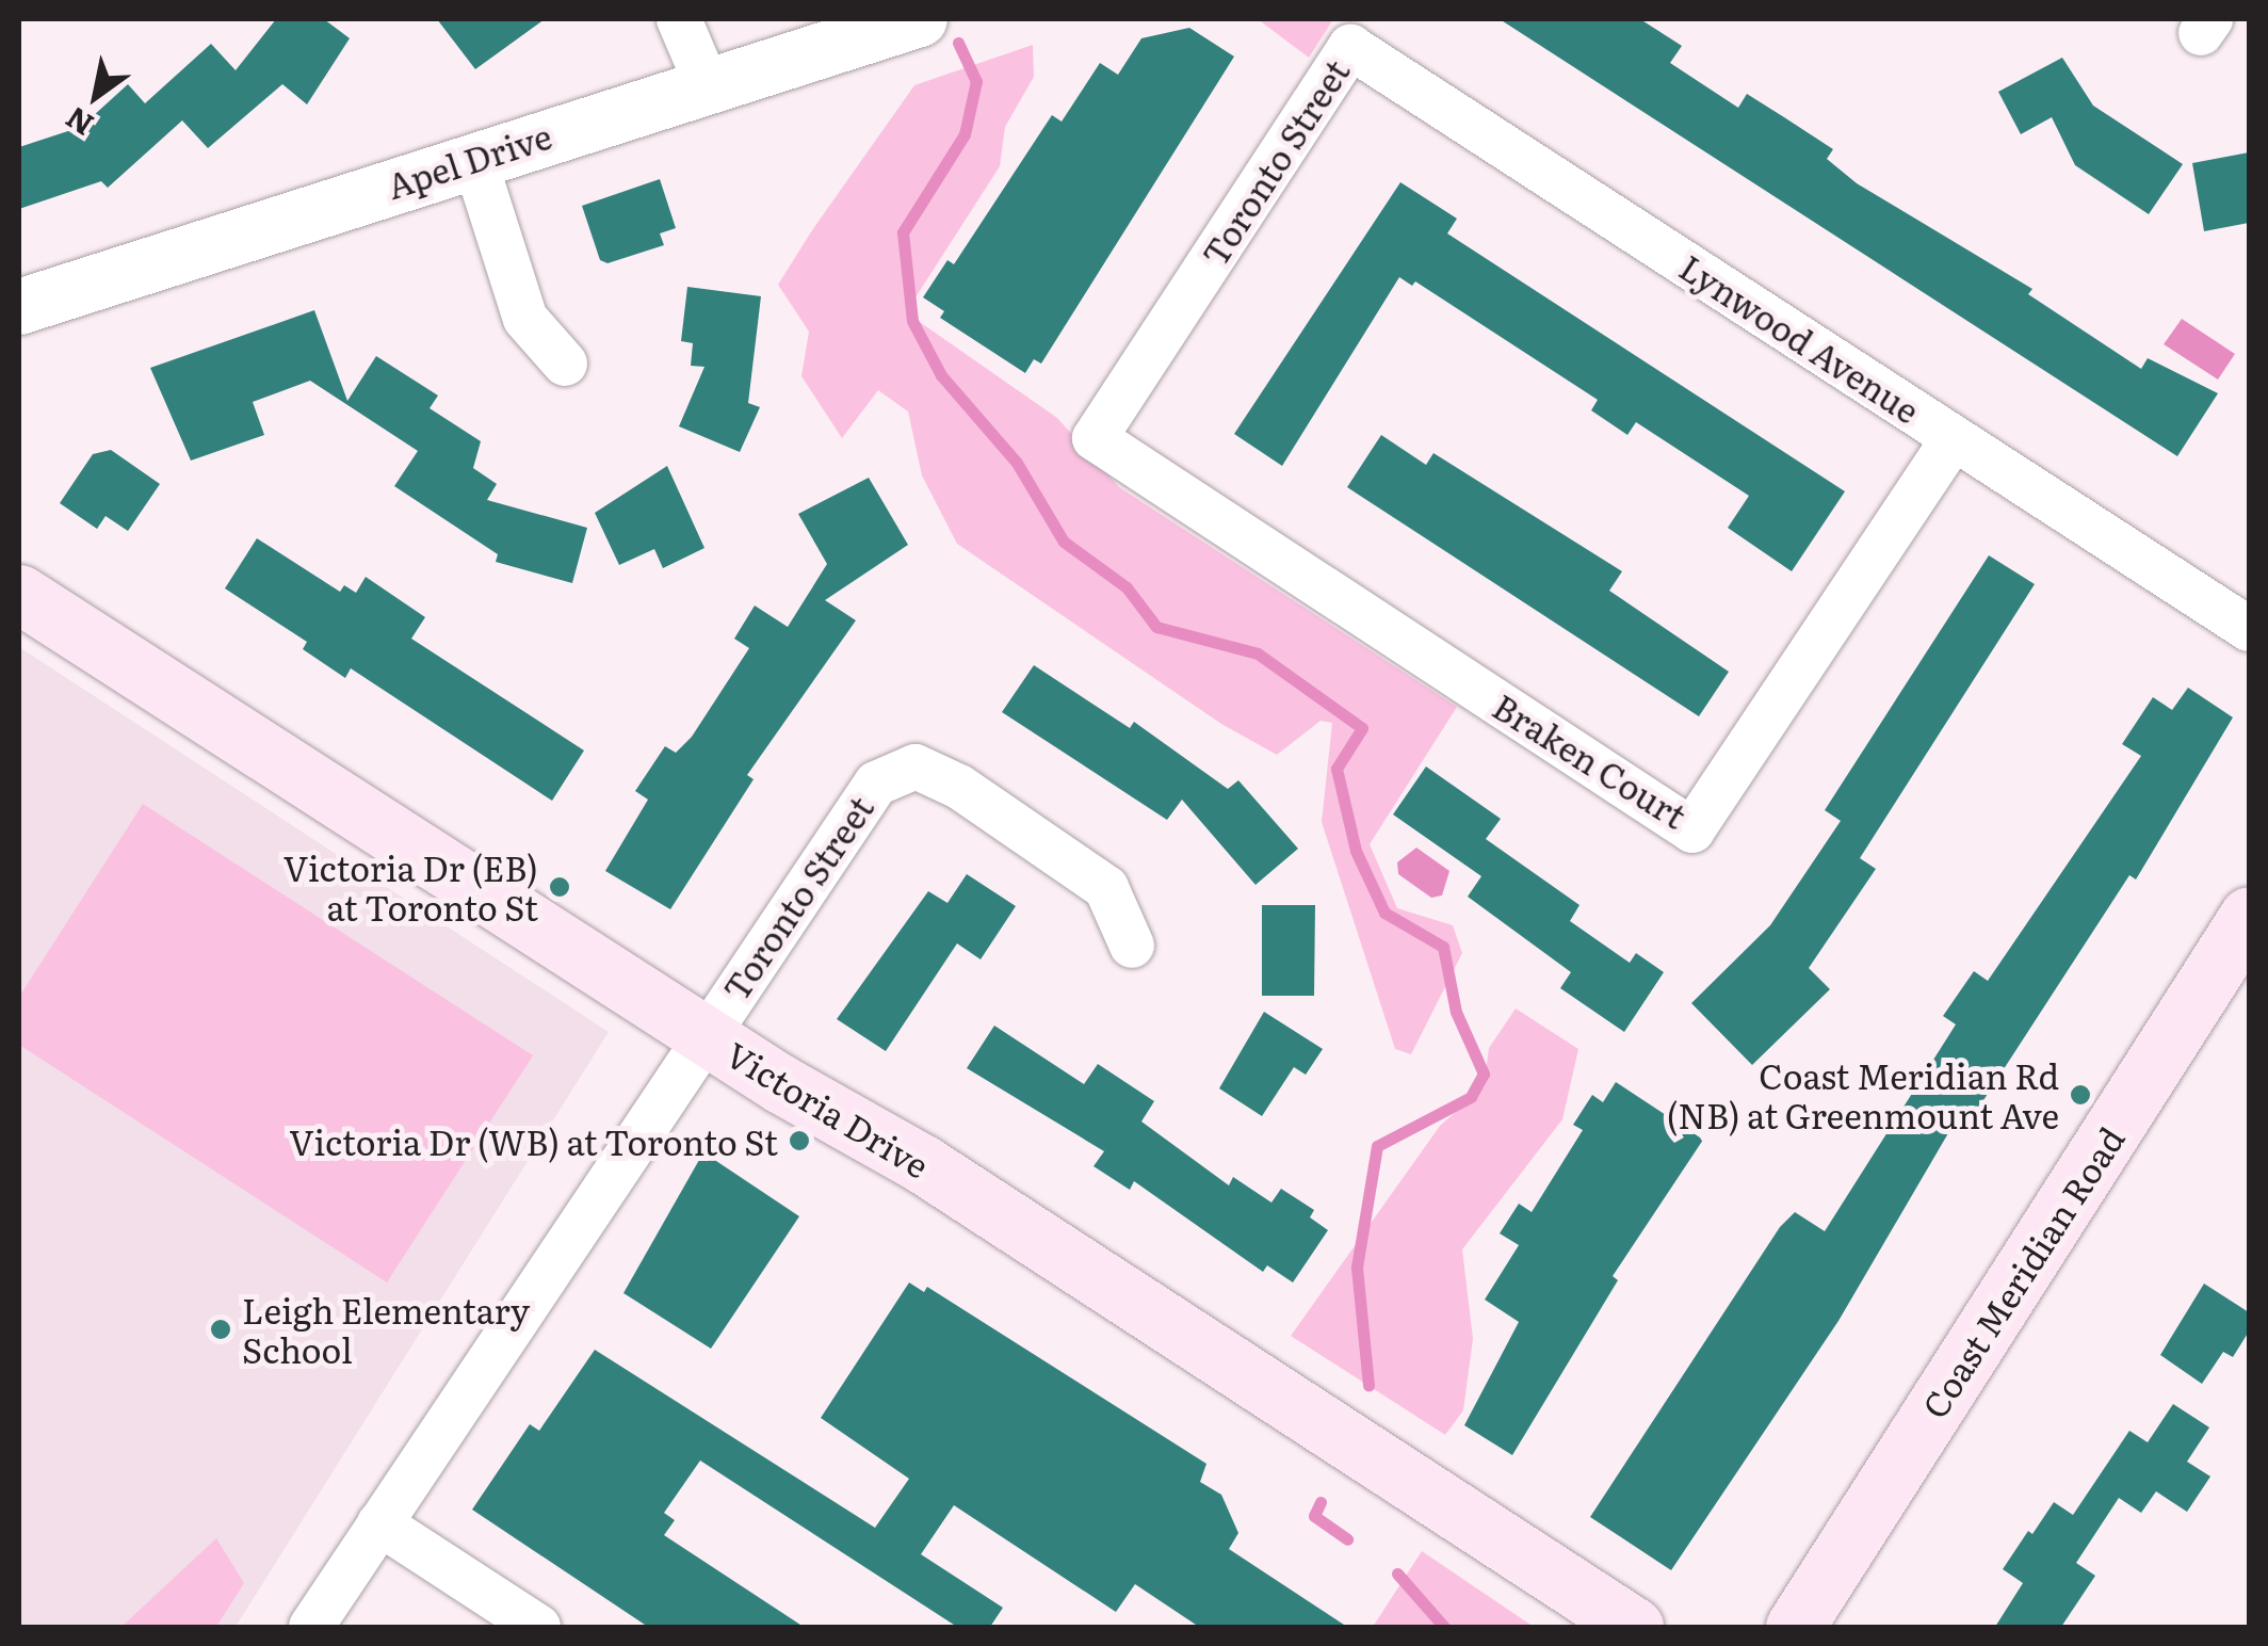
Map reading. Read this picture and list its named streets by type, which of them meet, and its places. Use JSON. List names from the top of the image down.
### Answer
{
  "streets": {
    "main road": ["Victoria Drive", "Coast Meridian Road"],
    "street": [
      "Apel Drive",
      "Toronto Street",
      "Lynwood Avenue",
      "Braken Court"
    ]
  },
  "crossings": [
    ["Toronto Street", "Lynwood Avenue"],
    ["Toronto Street", "Braken Court"],
    ["Toronto Street", "Victoria Drive"],
    ["Lynwood Avenue", "Braken Court"]
  ],
  "places": [
    "Victoria Dr (EB) at Toronto St",
    "Coast Meridian Rd (NB) at Greenmount Ave",
    "Victoria Dr (WB) at Toronto St",
    "Leigh Elementary School"
  ],
  "north": "bottom left"
}
